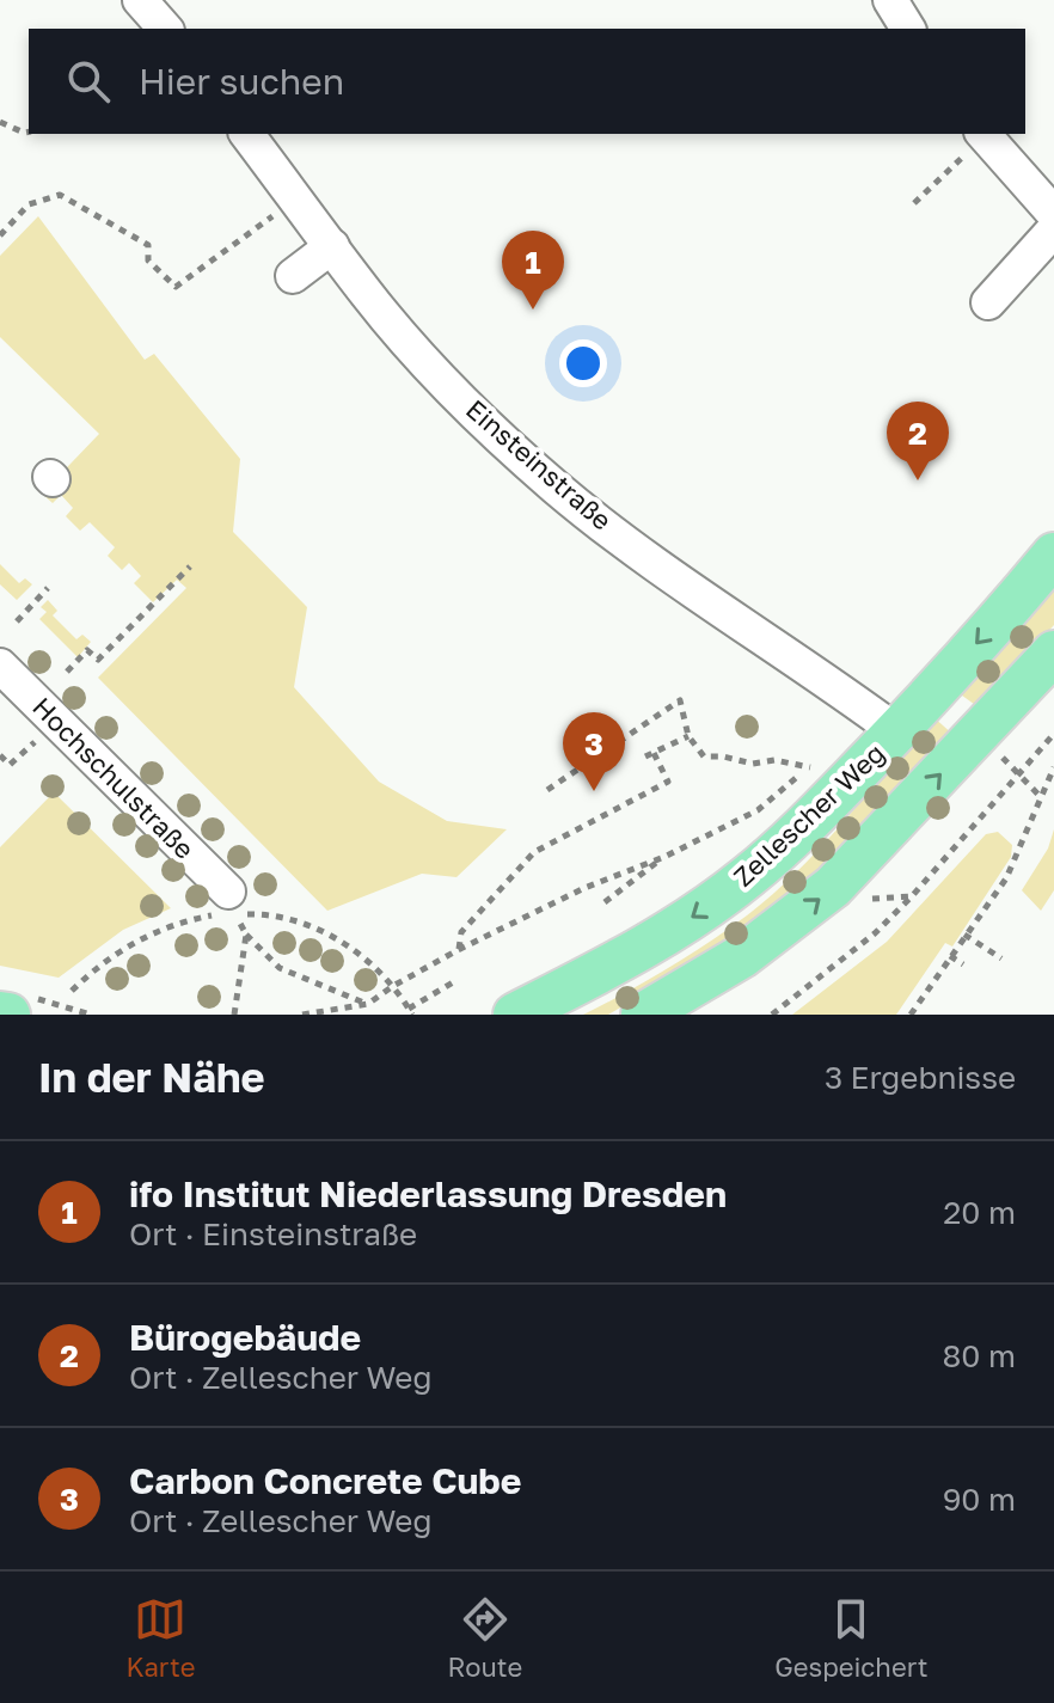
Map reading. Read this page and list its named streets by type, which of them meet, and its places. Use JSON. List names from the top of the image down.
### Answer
{
  "streets": {
    "main road": ["Zellescher Weg"],
    "street": ["Einsteinstraße", "Hochschulstraße"]
  },
  "crossings": [
    ["Einsteinstraße", "Zellescher Weg"]
  ],
  "page": {
    "search": "Hier suchen",
    "pins": ["1", "2", "3"],
    "heading": ["In der Nähe", "3 Ergebnisse"],
    "list": [
      {
        "mark": "1",
        "name": "ifo Institut Niederlassung Dresden",
        "note": "Ort · Einsteinstraße",
        "value": "20 m"
      },
      {
        "mark": "2",
        "name": "Bürogebäude",
        "note": "Ort · Zellescher Weg",
        "value": "80 m"
      },
      {
        "mark": "3",
        "name": "Carbon Concrete Cube",
        "note": "Ort · Zellescher Weg",
        "value": "90 m"
      }
    ],
    "nav": ["Karte", "Route", "Gespeichert"]
  }
}
